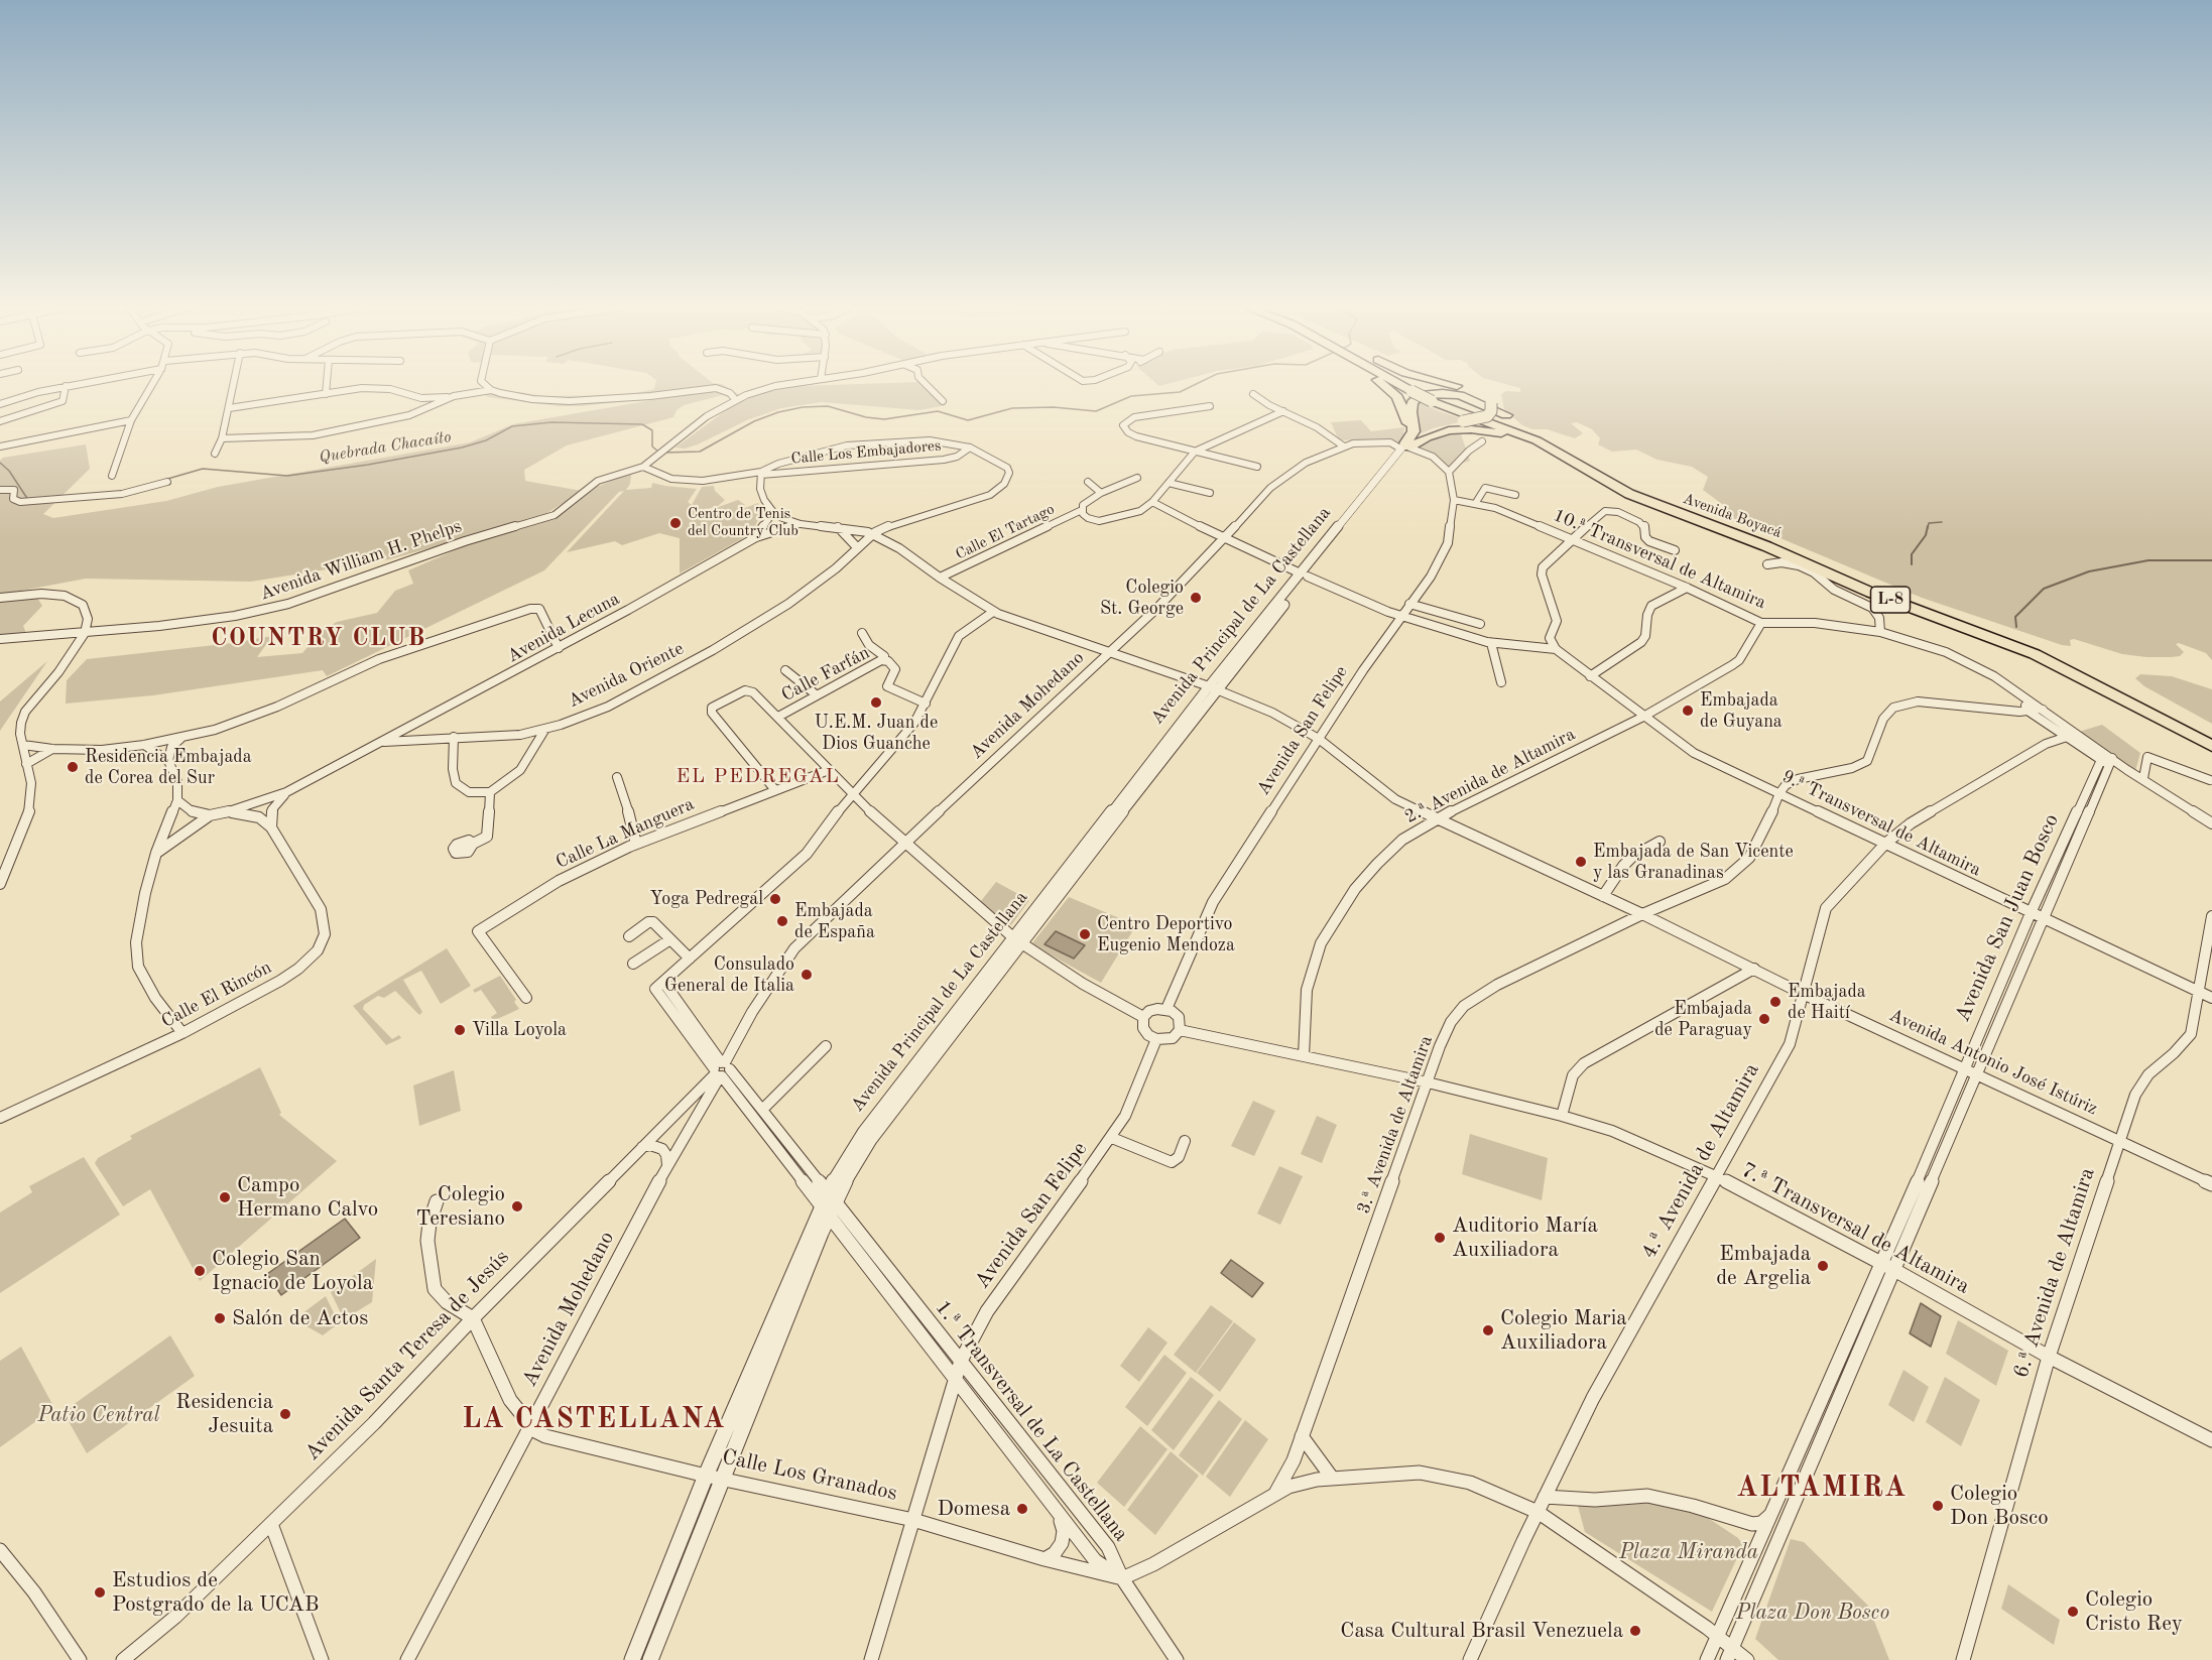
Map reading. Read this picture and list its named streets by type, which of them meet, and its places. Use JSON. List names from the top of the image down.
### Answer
{
  "streets": {
    "highway": ["Avenida Boyacá", "L-8"],
    "street": [
      "Calle Los Embajadores",
      "Calle El Tartago",
      "10.ª Transversal de Altamira",
      "Avenida William H. Phelps",
      "Avenida Principal de La Castellana",
      "Avenida Lecuna",
      "Calle Farfán",
      "Avenida Oriente",
      "Avenida Mohedano",
      "Avenida San Felipe",
      "2.ª Avenida de Altamira",
      "9.ª Transversal de Altamira",
      "Calle La Manguera",
      "Avenida San Juan Bosco",
      "Calle El Rincón",
      "Avenida Antonio José Istúriz",
      "3.ª Avenida de Altamira",
      "4.ª Avenida de Altamira",
      "7.ª Transversal de Altamira",
      "6.ª Avenida de Altamira",
      "Avenida Santa Teresa de Jesús",
      "1.ª Transversal de La Castellana",
      "Calle Los Granados"
    ]
  },
  "crossings": [
    ["Calle Los Embajadores", "Avenida Oriente"],
    ["Calle El Tartago", "Avenida Antonio José Istúriz"],
    ["10.ª Transversal de Altamira", "Avenida San Felipe"],
    ["10.ª Transversal de Altamira", "2.ª Avenida de Altamira"],
    ["10.ª Transversal de Altamira", "Avenida San Juan Bosco"],
    ["10.ª Transversal de Altamira", "4.ª Avenida de Altamira"],
    ["Avenida Principal de La Castellana", "Avenida Mohedano"],
    ["Avenida Principal de La Castellana", "Avenida Antonio José Istúriz"],
    ["Avenida Principal de La Castellana", "1.ª Transversal de La Castellana"],
    ["Avenida Principal de La Castellana", "Calle Los Granados"],
    ["Avenida Lecuna", "Avenida Oriente"],
    ["Avenida Lecuna", "Avenida Antonio José Istúriz"],
    ["Avenida Oriente", "Calle El Rincón"],
    ["Avenida Oriente", "Avenida Antonio José Istúriz"],
    ["Avenida Mohedano", "Avenida Antonio José Istúriz"],
    ["Avenida Mohedano", "Avenida Santa Teresa de Jesús"],
    ["Avenida Mohedano", "1.ª Transversal de La Castellana"],
    ["Avenida Mohedano", "Calle Los Granados"],
    ["Avenida San Felipe", "Avenida Antonio José Istúriz"],
    ["Avenida San Felipe", "7.ª Transversal de Altamira"],
    ["Avenida San Felipe", "1.ª Transversal de La Castellana"],
    ["Avenida San Felipe", "Calle Los Granados"],
    ["2.ª Avenida de Altamira", "9.ª Transversal de Altamira"],
    ["2.ª Avenida de Altamira", "Avenida Antonio José Istúriz"],
    ["2.ª Avenida de Altamira", "7.ª Transversal de Altamira"],
    ["9.ª Transversal de Altamira", "Avenida San Juan Bosco"],
    ["9.ª Transversal de Altamira", "3.ª Avenida de Altamira"],
    ["9.ª Transversal de Altamira", "4.ª Avenida de Altamira"],
    ["9.ª Transversal de Altamira", "6.ª Avenida de Altamira"],
    ["Avenida San Juan Bosco", "Avenida Antonio José Istúriz"],
    ["Avenida San Juan Bosco", "7.ª Transversal de Altamira"],
    ["Avenida Antonio José Istúriz", "3.ª Avenida de Altamira"],
    ["Avenida Antonio José Istúriz", "4.ª Avenida de Altamira"],
    ["Avenida Antonio José Istúriz", "6.ª Avenida de Altamira"],
    ["3.ª Avenida de Altamira", "7.ª Transversal de Altamira"],
    ["4.ª Avenida de Altamira", "7.ª Transversal de Altamira"],
    ["7.ª Transversal de Altamira", "6.ª Avenida de Altamira"],
    ["Avenida Santa Teresa de Jesús", "1.ª Transversal de La Castellana"],
    ["Avenida Santa Teresa de Jesús", "Calle Los Granados"],
    ["1.ª Transversal de La Castellana", "Calle Los Granados"]
  ],
  "districts": [
    "COUNTRY CLUB",
    "EL PEDREGAL",
    "LA CASTELLANA",
    "ALTAMIRA"
  ],
  "water": ["Quebrada Chacaíto"],
  "parks": ["Patio Central", "Plaza Miranda", "Plaza Don Bosco"],
  "places": [
    "Centro de Tenis del Country Club",
    "Colegio St. George",
    "U.E.M. Juan de Dios Guanche",
    "Embajada de Guyana",
    "Residencia Embajada de Corea del Sur",
    "Embajada de San Vicente y las Granadinas",
    "Yoga Pedregal",
    "Embajada de España",
    "Centro Deportivo Eugenio Mendoza",
    "Consulado General de Italia",
    "Embajada de Haití",
    "Embajada de Paraguay",
    "Villa Loyola",
    "Campo Hermano Calvo",
    "Colegio Teresiano",
    "Auditorio María Auxiliadora",
    "Embajada de Argelia",
    "Colegio San Ignacio de Loyola",
    "Salón de Actos",
    "Colegio Maria Auxiliadora",
    "Residencia Jesuita",
    "Colegio Don Bosco",
    "Domesa",
    "Estudios de Postgrado de la UCAB",
    "Colegio Cristo Rey",
    "Casa Cultural Brasil Venezuela"
  ]
}
